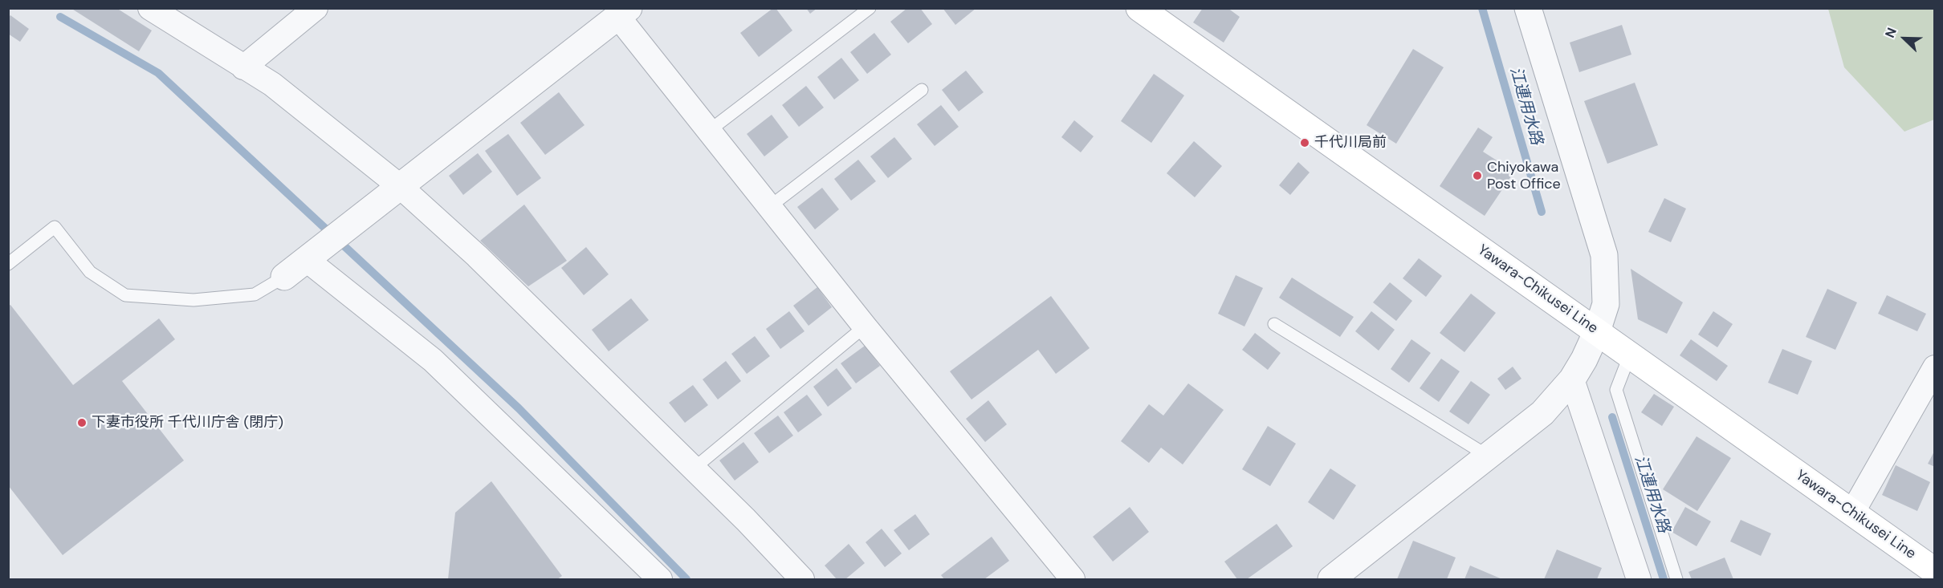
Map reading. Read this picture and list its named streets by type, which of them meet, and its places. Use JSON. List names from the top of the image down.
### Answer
{
  "streets": {
    "main road": ["Yawara-Chikusei Line"]
  },
  "water": ["江連用水路"],
  "places": ["千代川局前", "Chiyokawa Post Office", "下妻市役所 千代川庁舎 (閉庁)"],
  "north": "top left"
}
